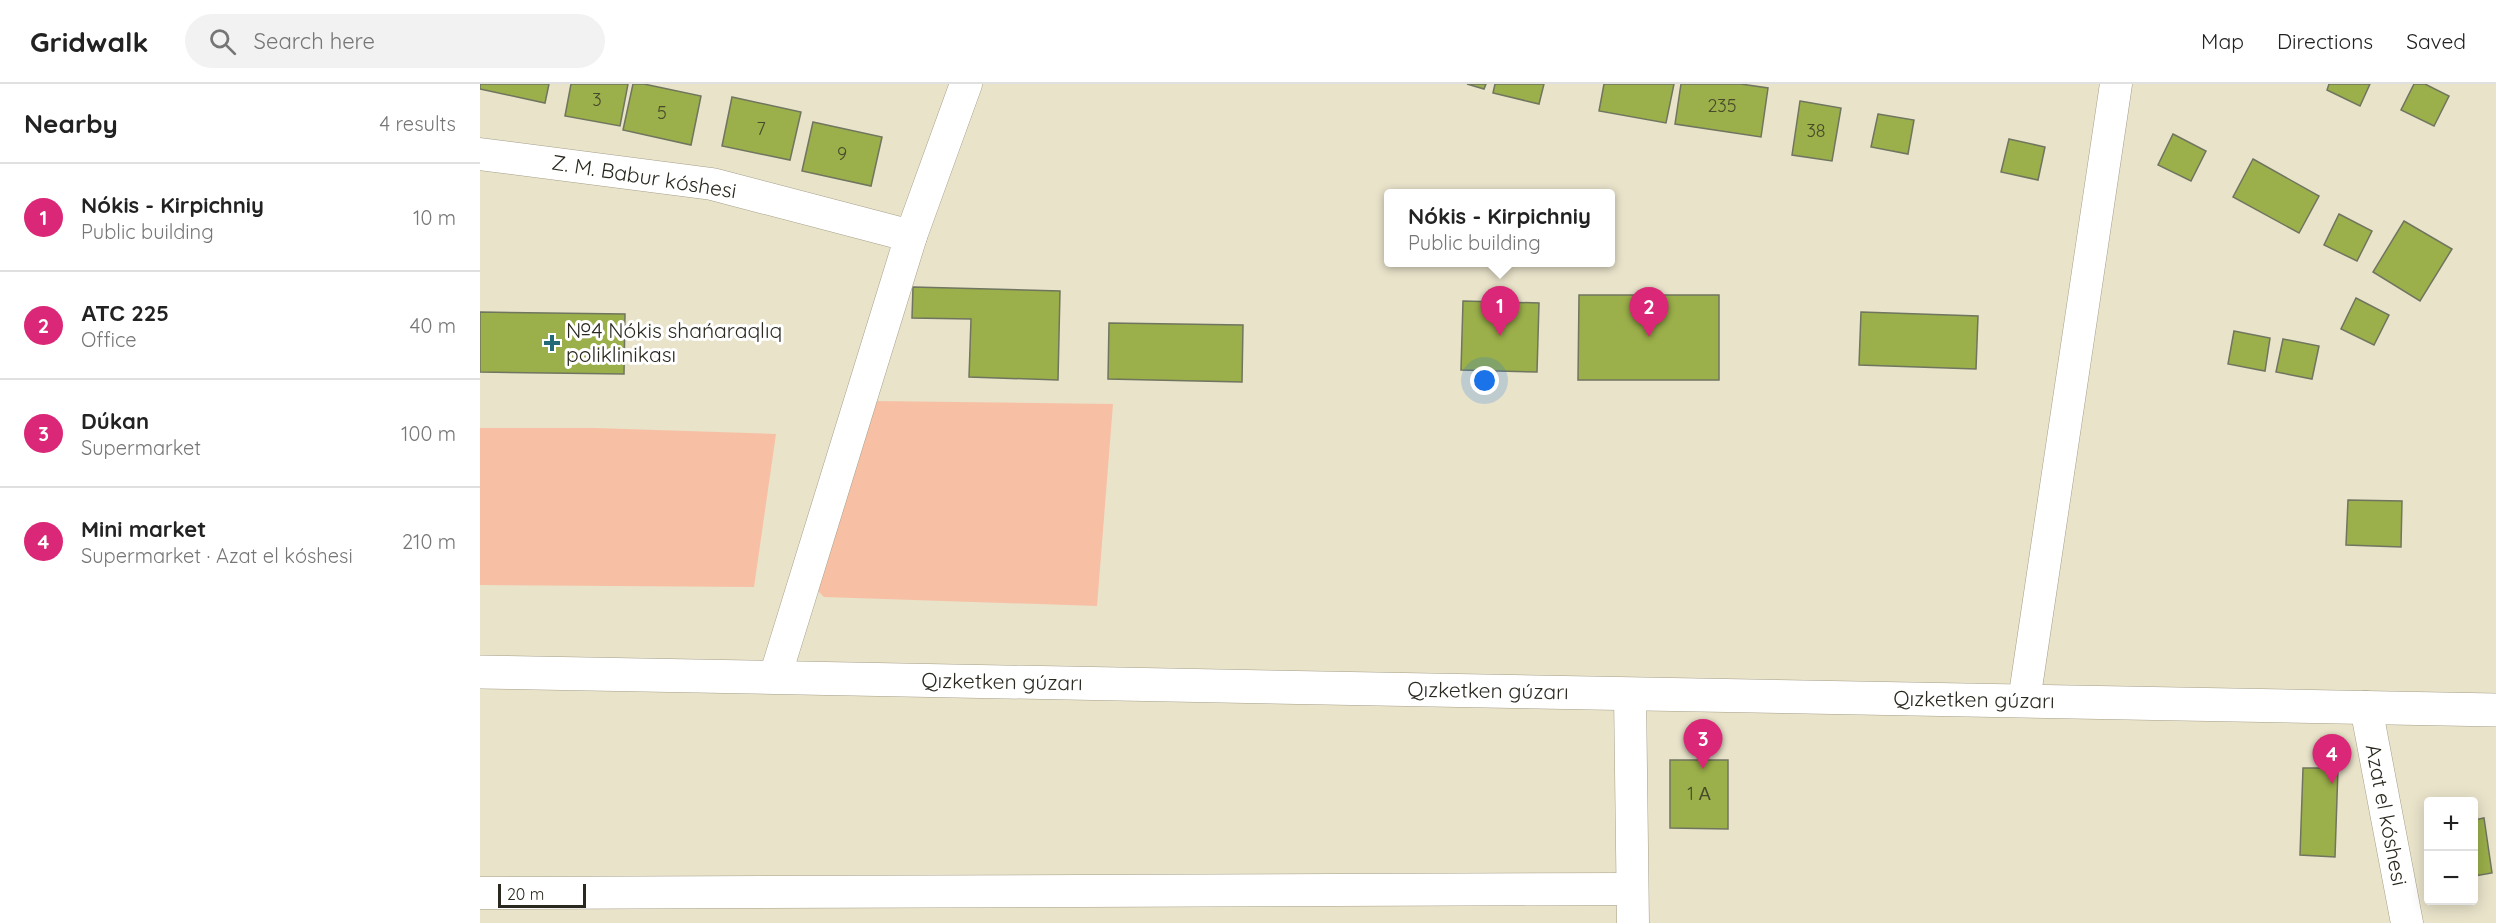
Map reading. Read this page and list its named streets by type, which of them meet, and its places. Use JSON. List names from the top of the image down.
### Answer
{
  "streets": {
    "street": ["Z. M. Babur kóshesi", "Qızketken gúzarı", "Azat el kóshesi"]
  },
  "crossings": [
    ["Qızketken gúzarı", "Azat el kóshesi"]
  ],
  "places": {
    "health": ["№4 Nókis shańaraqlıq poliklinikası"]
  },
  "house_numbers": [
    "3",
    "235",
    "5",
    "7",
    "38",
    "9",
    "1 А"
  ],
  "scale_bar": "20 m",
  "page": {
    "header": "Gridwalk",
    "search": "Search here",
    "nav": ["Map", "Directions", "Saved"],
    "heading": ["Nearby", "4 results"],
    "list": [
      {
        "mark": "1",
        "name": "Nókis - Kirpichniy",
        "note": "Public building",
        "value": "10 m"
      },
      {
        "mark": "2",
        "name": "АТС 225",
        "note": "Office",
        "value": "40 m"
      },
      {
        "mark": "3",
        "name": "Dúkan",
        "note": "Supermarket",
        "value": "100 m"
      },
      {
        "mark": "4",
        "name": "Mini market",
        "note": "Supermarket · Azat el kóshesi",
        "value": "210 m"
      }
    ],
    "popup": ["Nókis - Kirpichniy", "Public building"],
    "pins": [
      "1",
      "2",
      "3",
      "4"
    ],
    "map_buttons": ["+", "−"],
    "scale": "20 m"
  }
}
